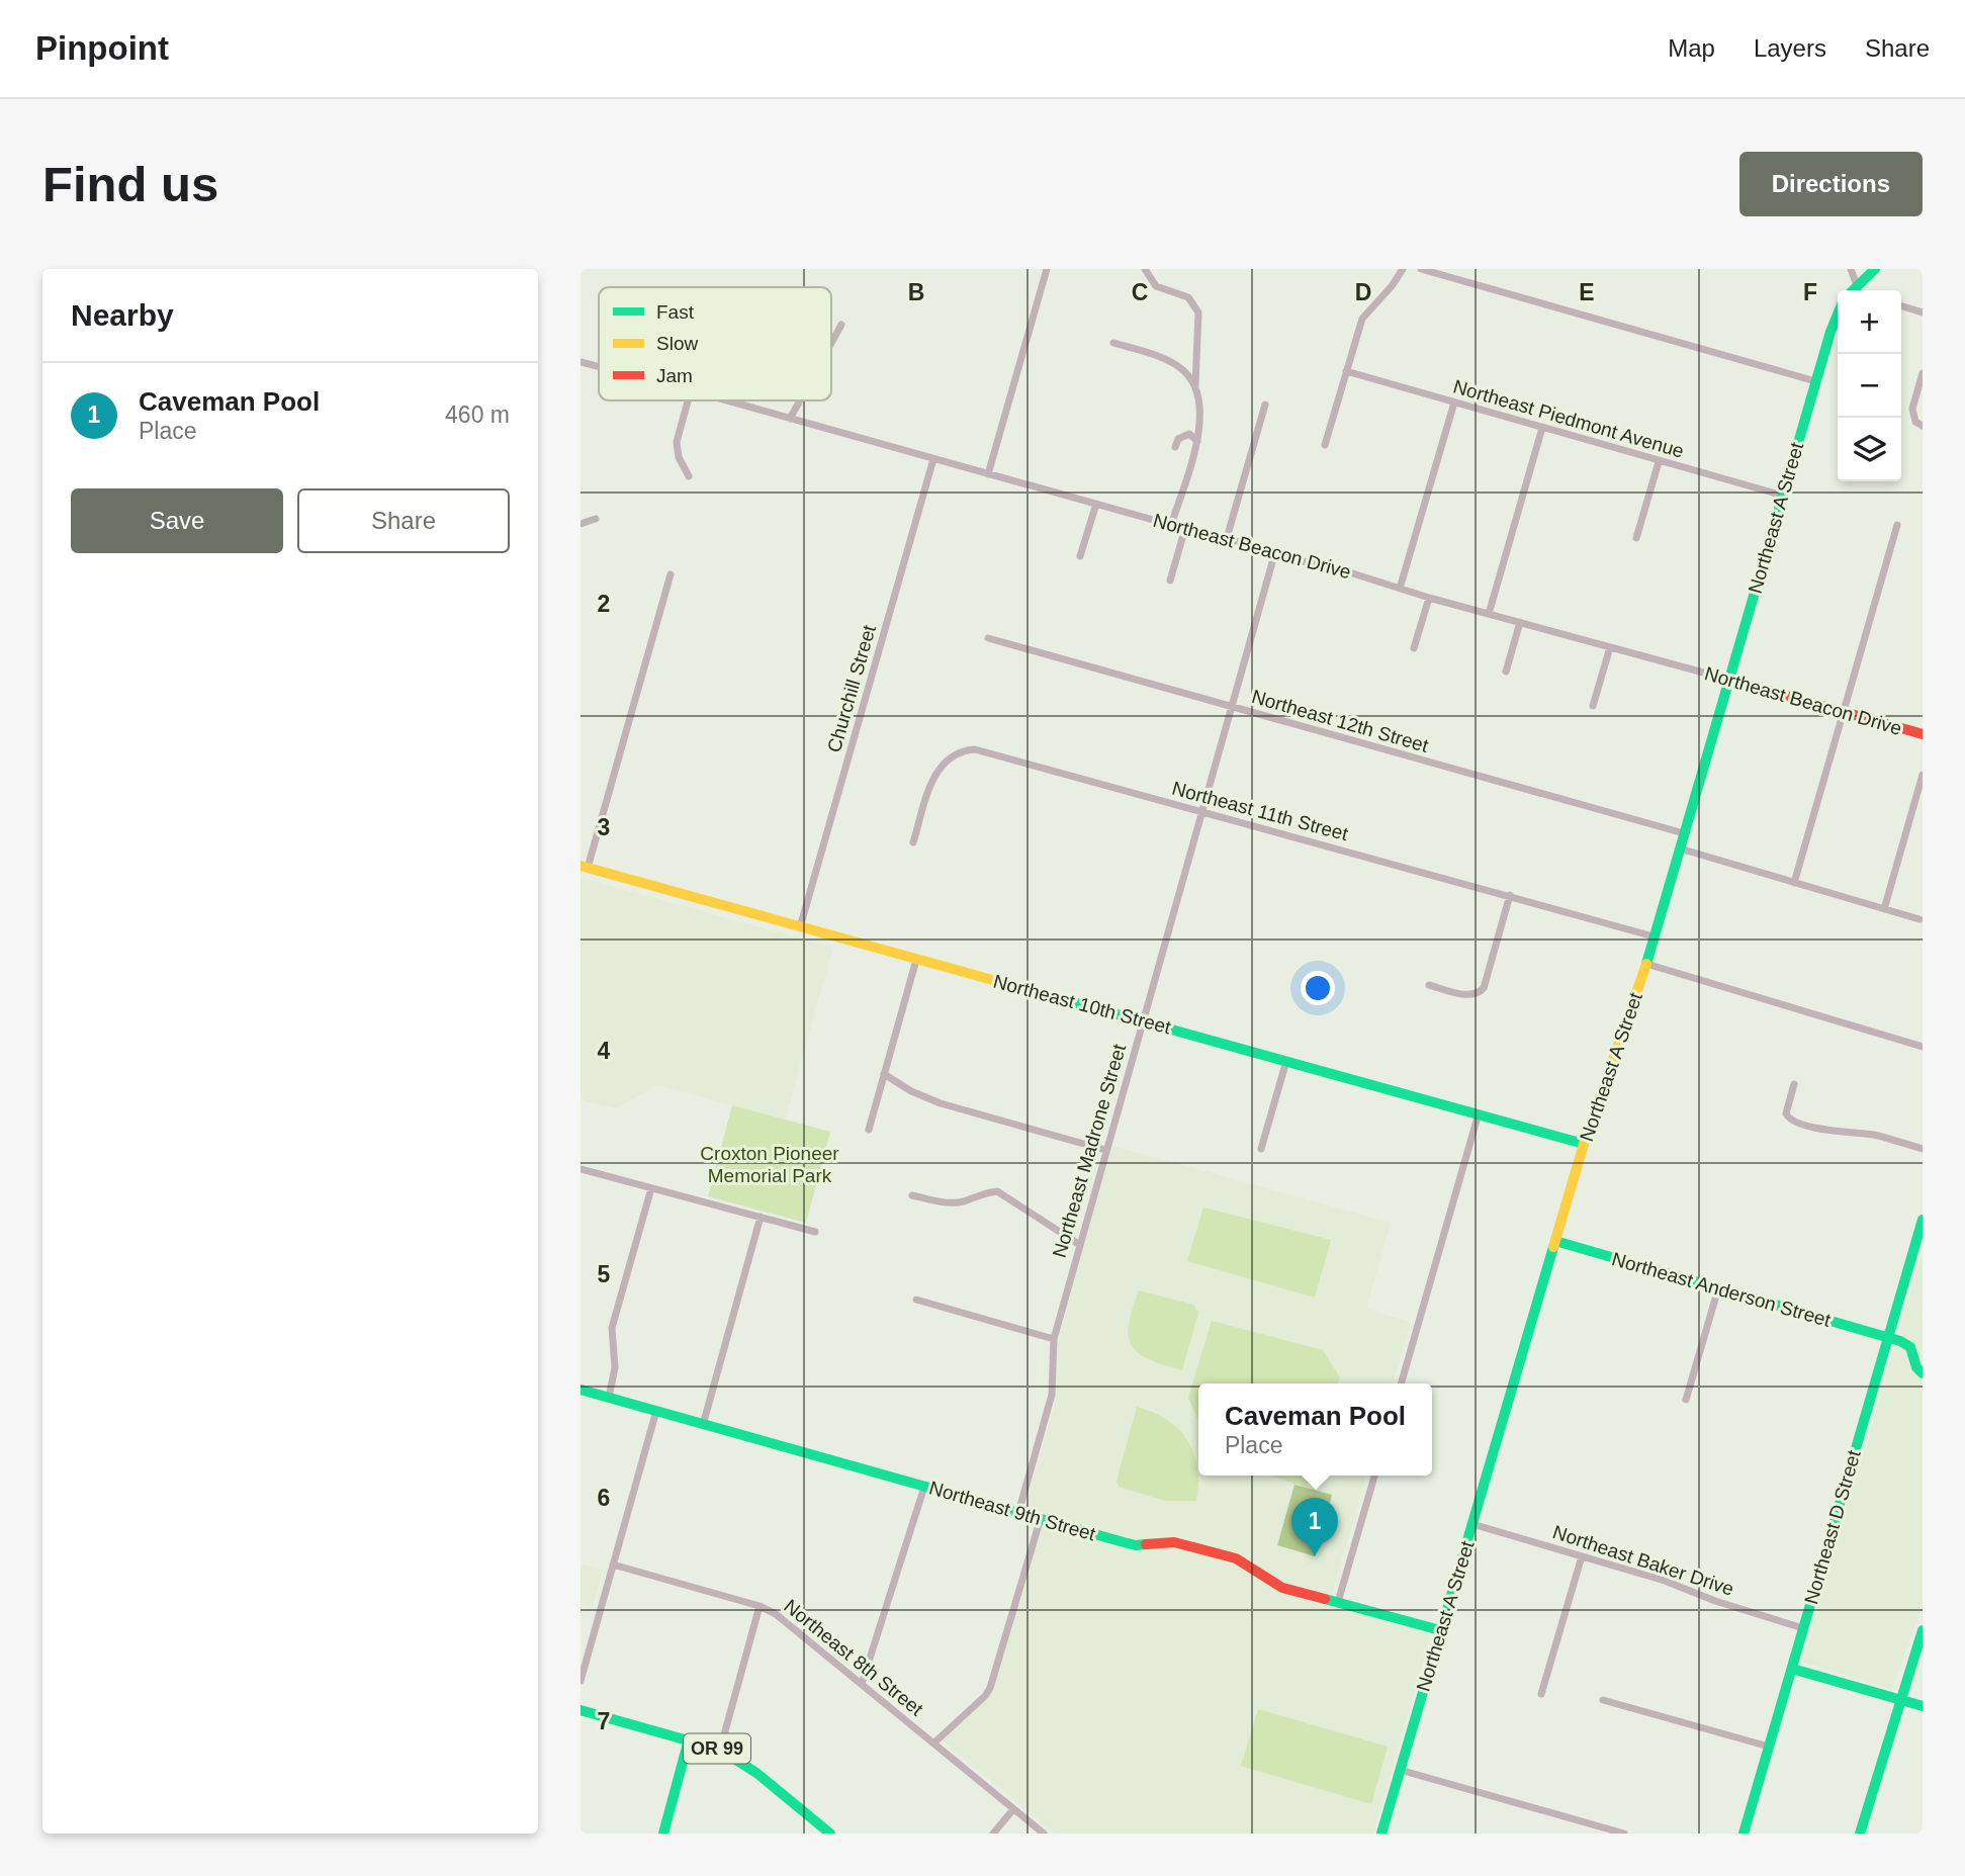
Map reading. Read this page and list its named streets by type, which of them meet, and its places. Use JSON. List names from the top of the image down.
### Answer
{
  "streets": {
    "main road": [
      "Northeast A Street",
      "Northeast Beacon Drive",
      "Northeast 10th Street",
      "Northeast Anderson Street",
      "Northeast 9th Street",
      "Northeast D Street",
      "OR 99"
    ],
    "street": [
      "Northeast Piedmont Avenue",
      "Churchill Street",
      "Northeast 12th Street",
      "Northeast 11th Street",
      "Northeast Madrone Street",
      "Northeast Baker Drive",
      "Northeast 8th Street"
    ]
  },
  "crossings": [
    ["Northeast Piedmont Avenue", "Northeast A Street"],
    ["Northeast A Street", "Northeast Beacon Drive"],
    ["Northeast A Street", "Northeast 12th Street"],
    ["Northeast A Street", "Northeast 11th Street"],
    ["Northeast A Street", "Northeast 10th Street"],
    ["Northeast A Street", "Northeast Anderson Street"],
    ["Northeast A Street", "Northeast 9th Street"],
    ["Northeast A Street", "Northeast Baker Drive"],
    ["Northeast Beacon Drive", "Churchill Street"],
    ["Northeast Beacon Drive", "Northeast Madrone Street"],
    ["Churchill Street", "Northeast 10th Street"],
    ["Northeast 12th Street", "Northeast Madrone Street"],
    ["Northeast 11th Street", "Northeast Madrone Street"],
    ["Northeast 10th Street", "Northeast Madrone Street"],
    ["Northeast Madrone Street", "Northeast 9th Street"],
    ["Northeast Anderson Street", "Northeast D Street"],
    ["Northeast D Street", "Northeast Baker Drive"]
  ],
  "parks": ["Croxton Pioneer Memorial Park"],
  "legend": ["Fast", "Slow", "Jam"],
  "page": {
    "header": "Pinpoint",
    "nav": ["Map", "Layers", "Share"],
    "buttons": [
      "Directions",
      ["Save", "Share"]
    ],
    "title": "Find us",
    "heading": "Nearby",
    "map_buttons": ["+", "−"],
    "list": [
      {
        "mark": "1",
        "name": "Caveman Pool",
        "note": "Place",
        "value": "460 m"
      }
    ],
    "popup": ["Caveman Pool", "Place"],
    "pins": "1"
  },
  "grid": {
    "columns": [
      "B",
      "C",
      "D",
      "E",
      "F"
    ],
    "rows": [
      "2",
      "3",
      "4",
      "5",
      "6",
      "7"
    ]
  }
}
